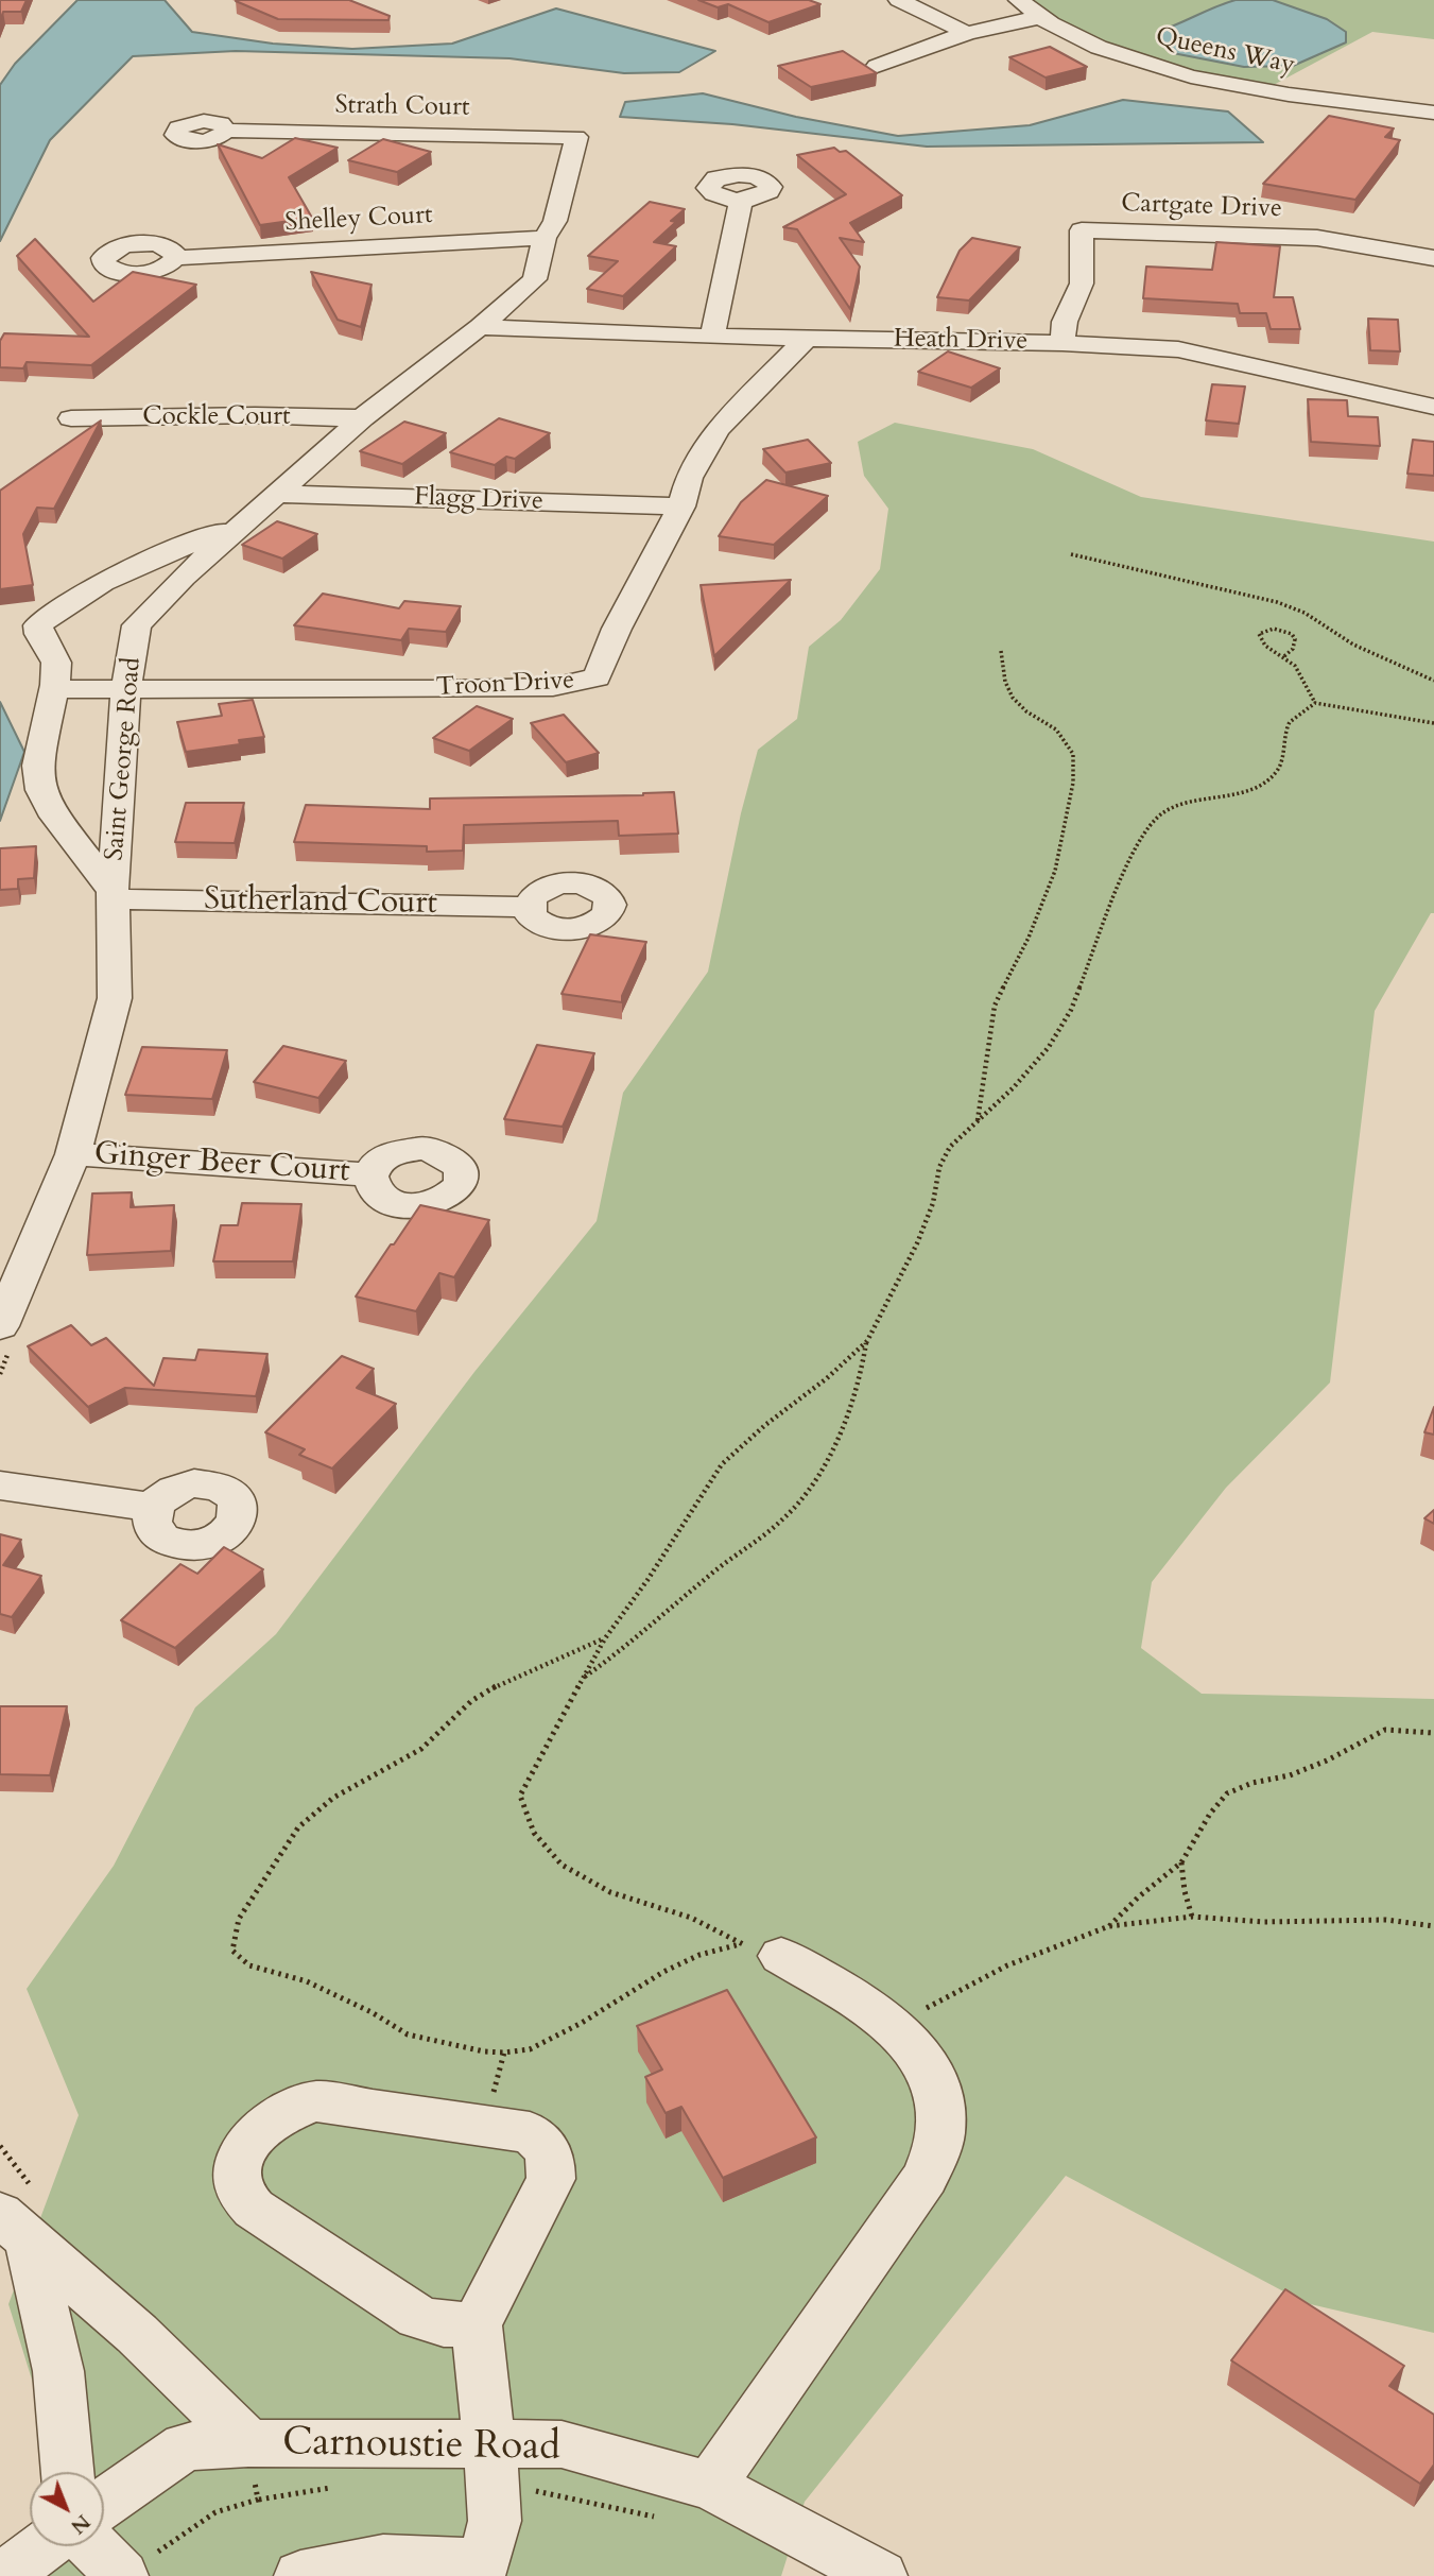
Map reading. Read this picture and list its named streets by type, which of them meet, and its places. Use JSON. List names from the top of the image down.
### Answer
{
  "streets": {
    "street": [
      "Queens Way",
      "Strath Court",
      "Cartgate Drive",
      "Shelley Court",
      "Heath Drive",
      "Cockle Court",
      "Flagg Drive",
      "Troon Drive",
      "Saint George Road",
      "Sutherland Court",
      "Ginger Beer Court",
      "Carnoustie Road"
    ]
  },
  "crossings": [
    ["Strath Court", "Saint George Road"],
    ["Cartgate Drive", "Heath Drive"],
    ["Shelley Court", "Saint George Road"],
    ["Heath Drive", "Troon Drive"],
    ["Heath Drive", "Saint George Road"],
    ["Cockle Court", "Saint George Road"],
    ["Flagg Drive", "Troon Drive"],
    ["Flagg Drive", "Saint George Road"],
    ["Troon Drive", "Saint George Road"],
    ["Saint George Road", "Sutherland Court"],
    ["Saint George Road", "Ginger Beer Court"]
  ],
  "north": "bottom right"
}
